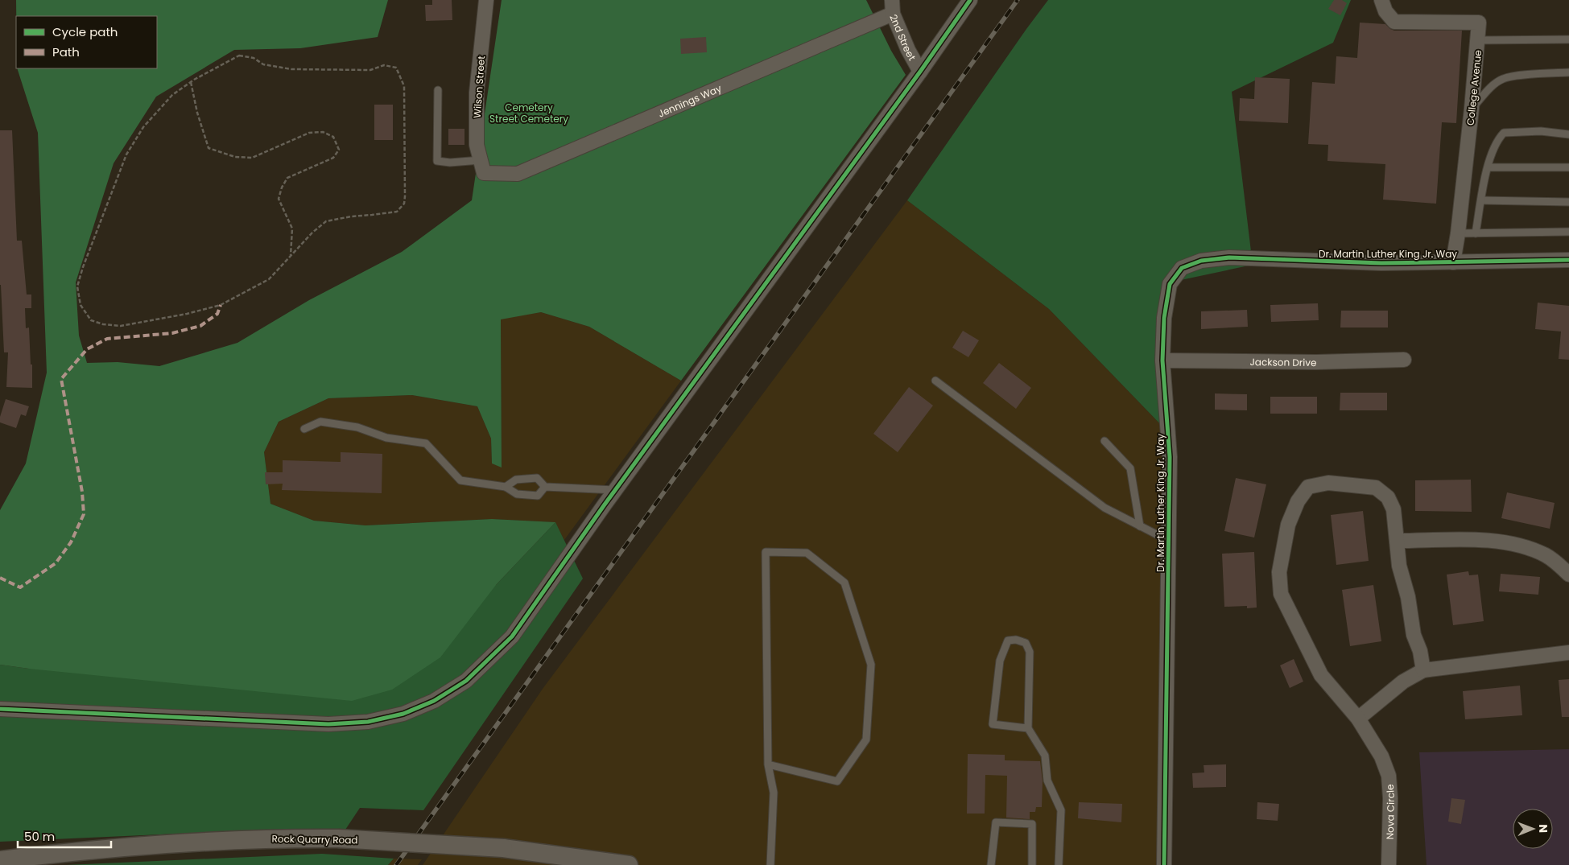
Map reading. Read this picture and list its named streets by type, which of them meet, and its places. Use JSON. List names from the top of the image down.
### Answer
{
  "streets": {
    "street": [
      "2nd Street",
      "Wilson Street",
      "College Avenue",
      "Jennings Way",
      "Dr. Martin Luther King Jr. Way",
      "Jackson Drive",
      "Nova Circle",
      "Rock Quarry Road"
    ]
  },
  "crossings": [
    ["2nd Street", "Jennings Way"],
    ["Wilson Street", "Jennings Way"],
    ["College Avenue", "Dr. Martin Luther King Jr. Way"],
    ["Dr. Martin Luther King Jr. Way", "Jackson Drive"]
  ],
  "parks": ["Cemetery Street Cemetery"],
  "legend": ["Cycle path", "Path"],
  "scale_bar": "50 m",
  "north": "right"
}
